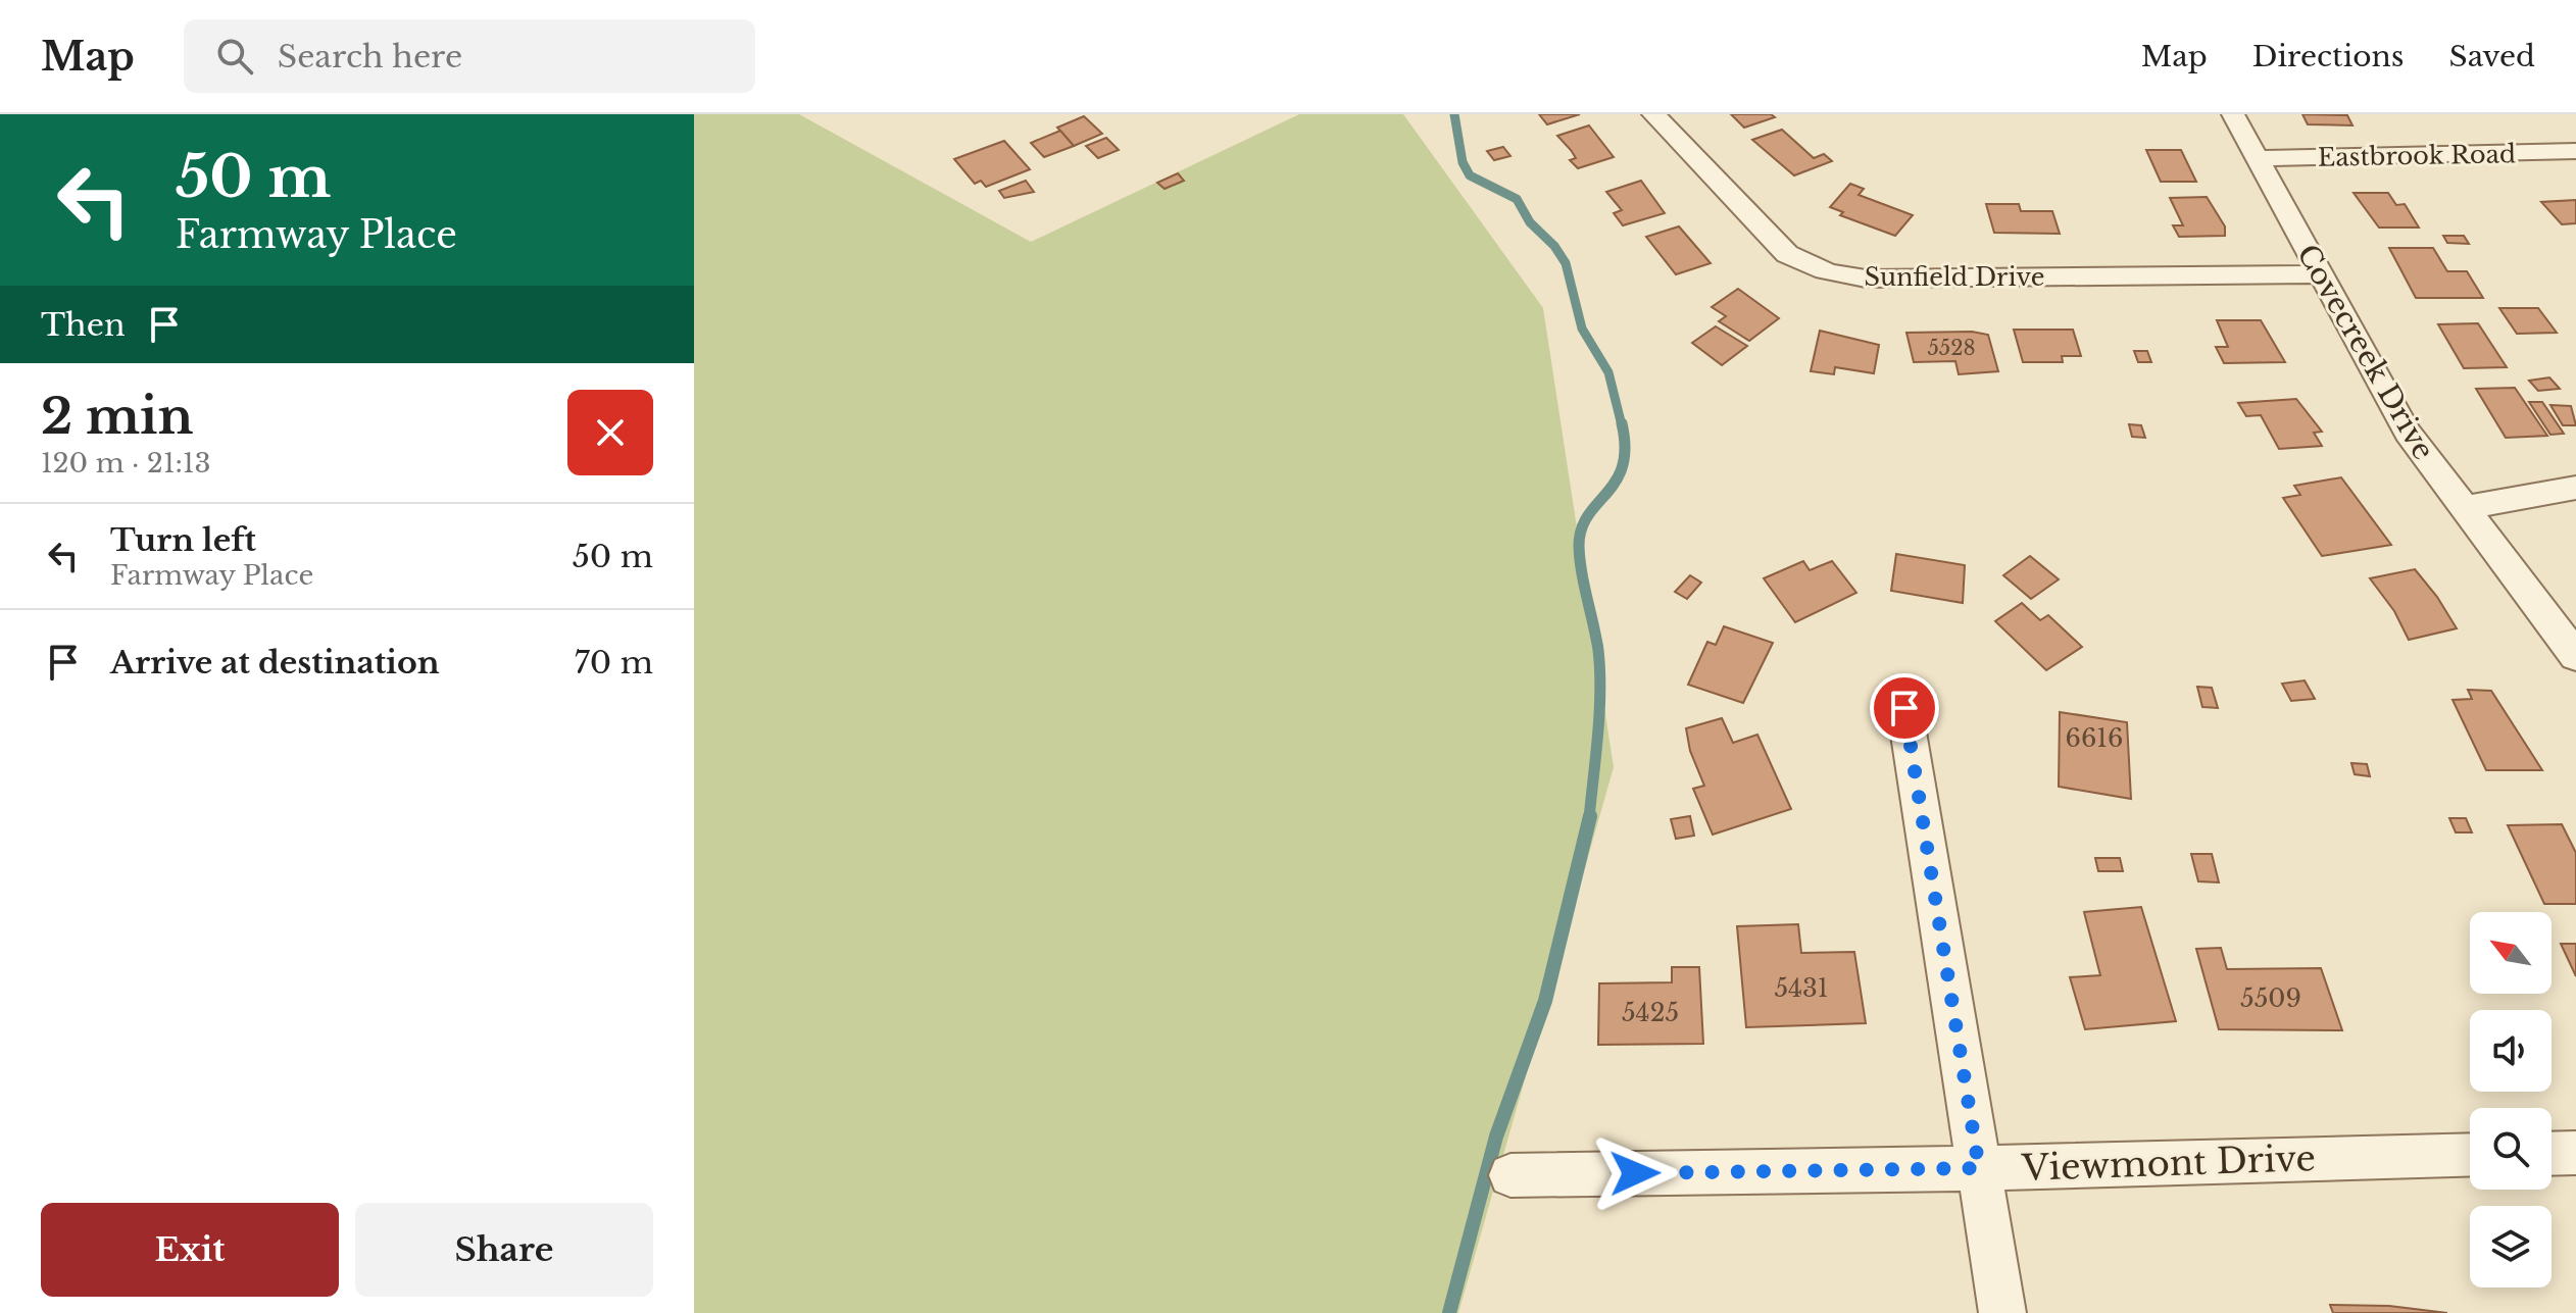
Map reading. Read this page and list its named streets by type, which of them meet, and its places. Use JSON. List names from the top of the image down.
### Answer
{
  "streets": {
    "street": [
      "Eastbrook Road",
      "Sunfield Drive",
      "Covecreek Drive",
      "Viewmont Drive"
    ]
  },
  "crossings": [
    ["Eastbrook Road", "Covecreek Drive"],
    ["Sunfield Drive", "Covecreek Drive"]
  ],
  "house_numbers": [
    "5528",
    "6616",
    "5431",
    "5509",
    "5425"
  ],
  "north": "top left",
  "page": {
    "header": "Map",
    "search": "Search here",
    "nav": ["Map", "Directions", "Saved"],
    "turn": ["50 m", "Farmway Place"],
    "then": "Then",
    "heading": ["2 min", "120 m · 21:13"],
    "list": [
      {
        "name": "Turn left",
        "note": "Farmway Place",
        "value": "50 m"
      },
      {
        "name": "Arrive at destination",
        "value": "70 m"
      }
    ],
    "buttons": ["Exit", "Share"]
  }
}
